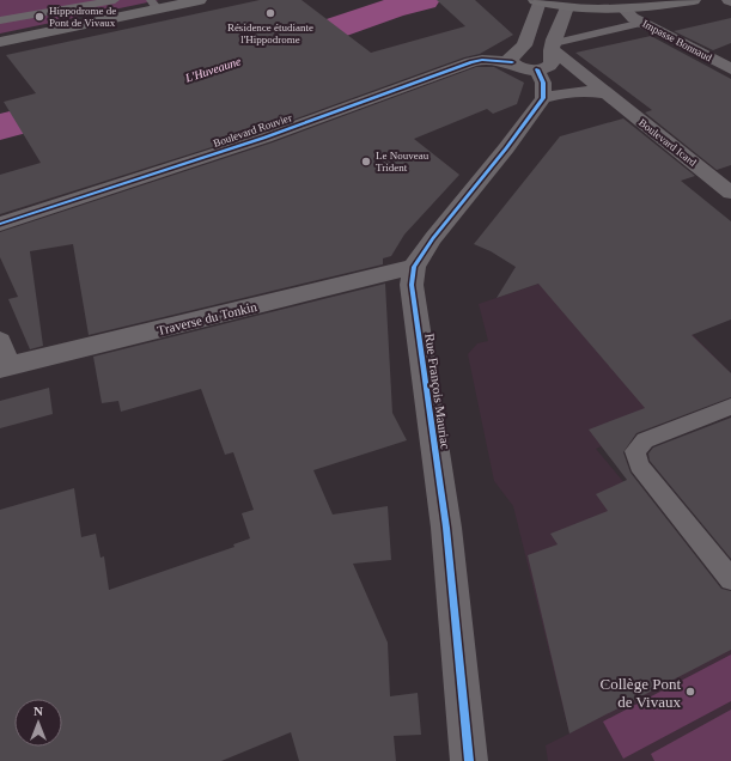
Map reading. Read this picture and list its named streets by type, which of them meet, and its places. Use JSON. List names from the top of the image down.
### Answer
{
  "streets": {
    "street": [
      "Impasse Bonnaud",
      "Boulevard Rouvier",
      "Boulevard Icard",
      "Traverse du Tonkin",
      "Rue François Mauriac"
    ]
  },
  "crossings": [
    ["Boulevard Rouvier", "Boulevard Icard"],
    ["Traverse du Tonkin", "Rue François Mauriac"]
  ],
  "water": ["L'Huveaune"],
  "places": [
    "Résidence étudiante l'Hippodrome",
    "Hippodrome de Pont de Vivaux",
    "Le Nouveau Trident",
    "Collège Pont de Vivaux"
  ],
  "north": "top"
}
